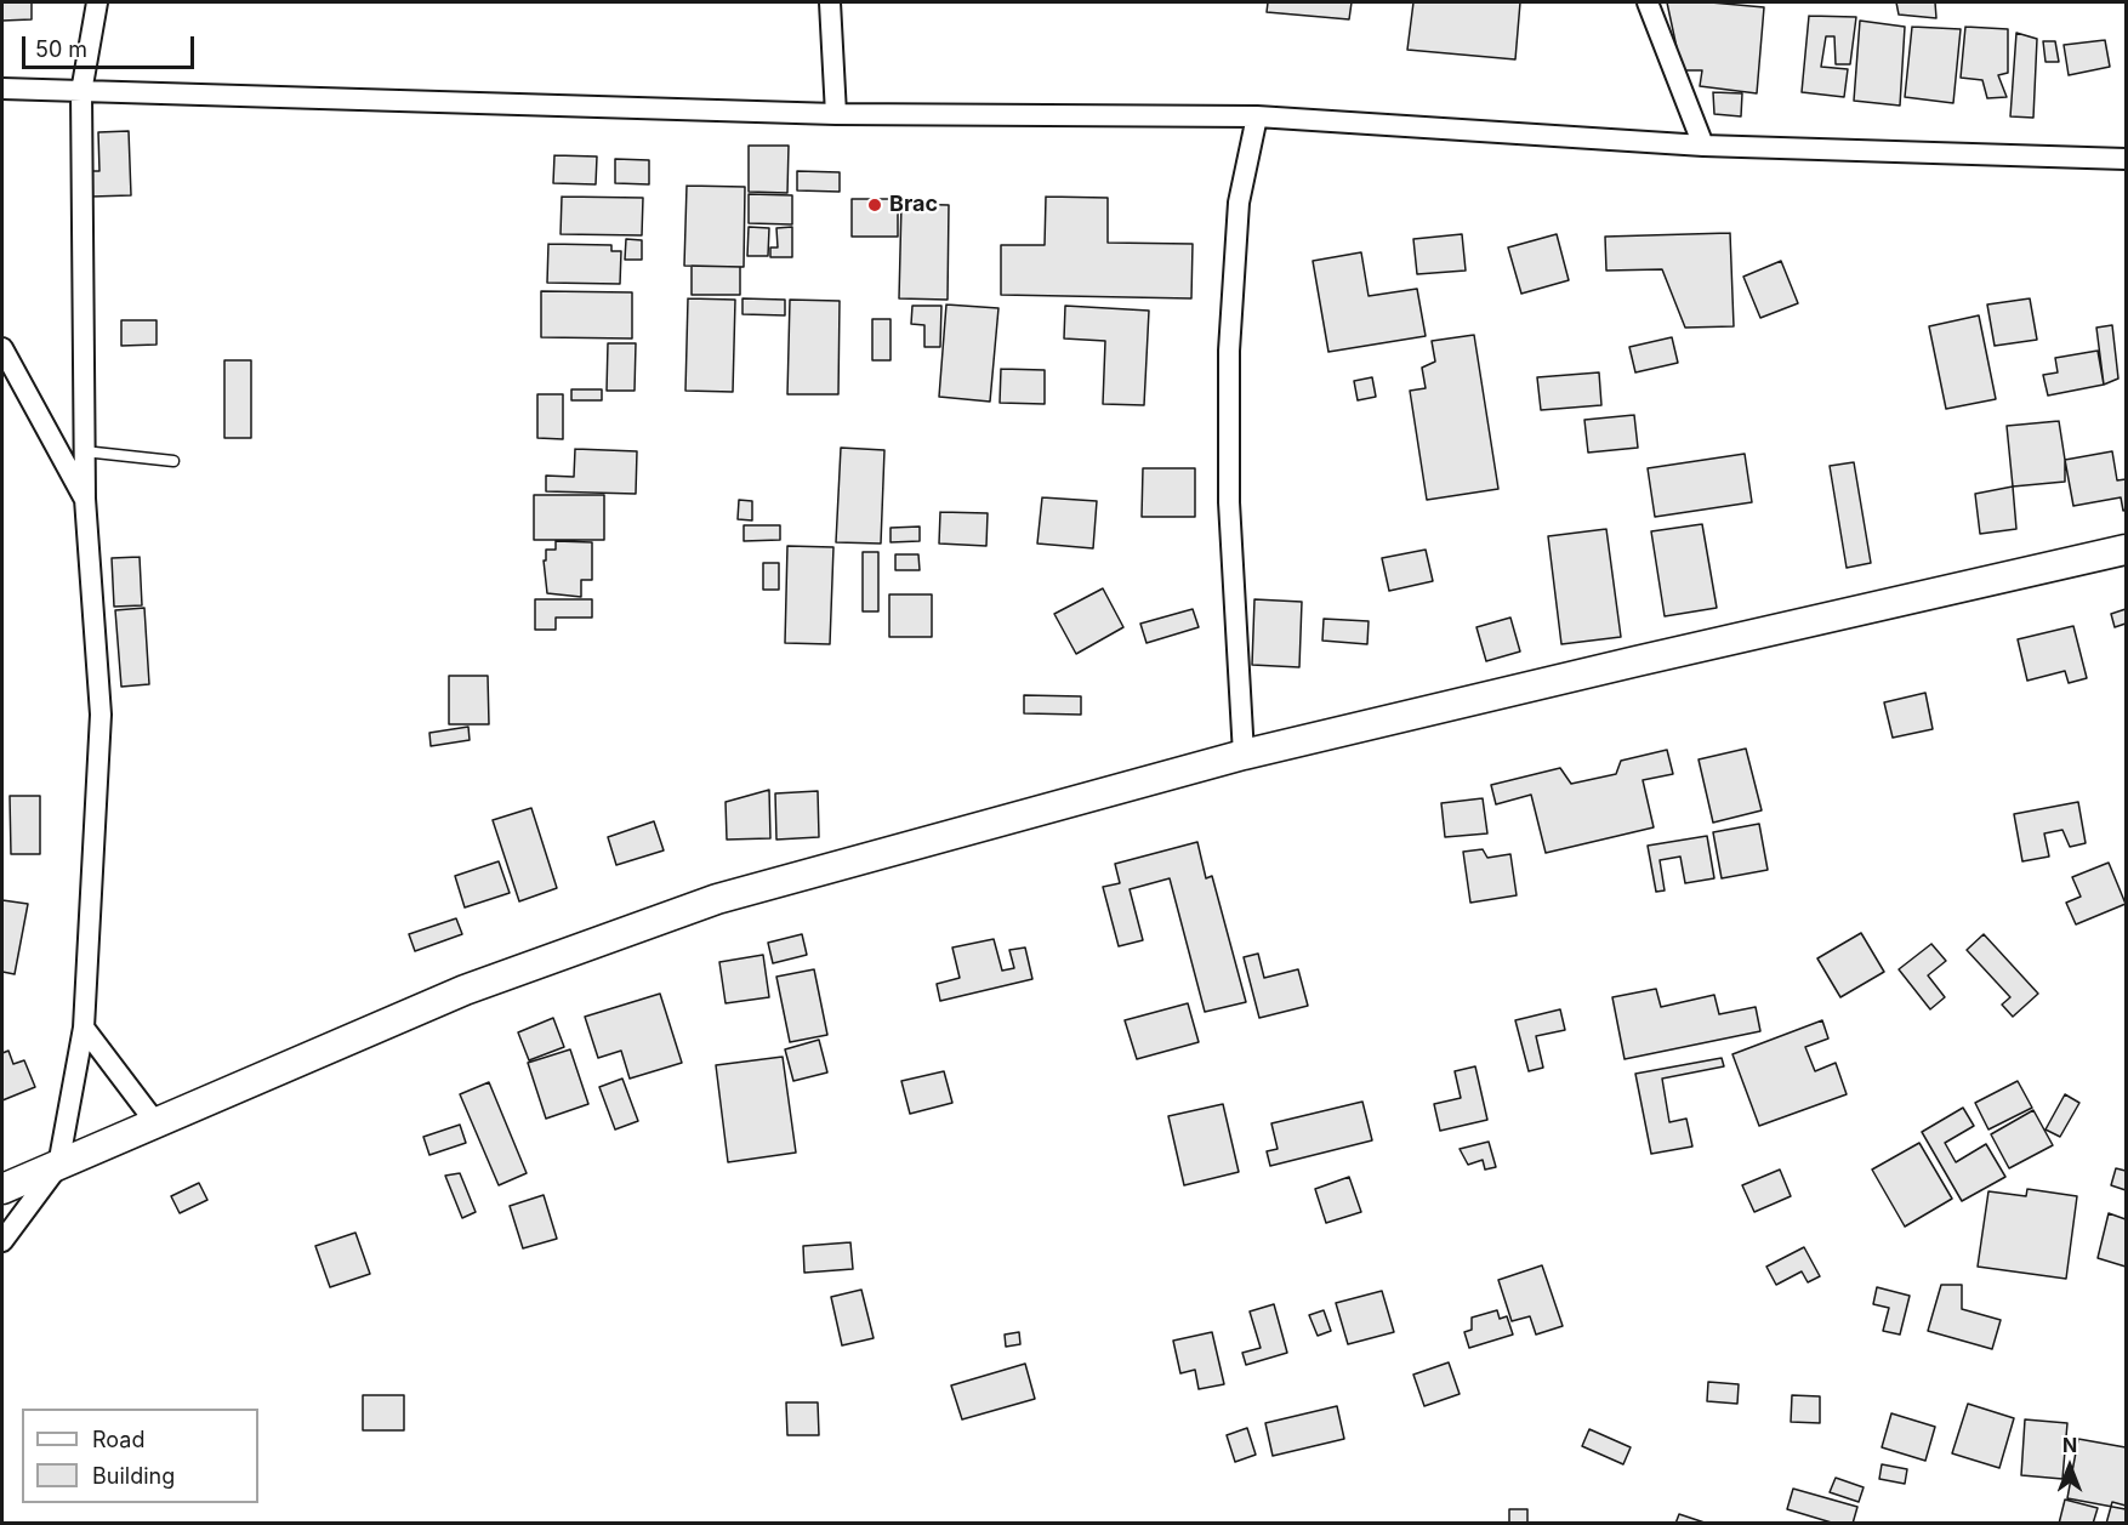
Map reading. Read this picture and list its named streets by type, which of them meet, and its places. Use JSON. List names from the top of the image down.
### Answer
{
  "places": ["Brac"],
  "legend": ["Road", "Building"],
  "scale_bar": "50 m",
  "north": "top"
}
